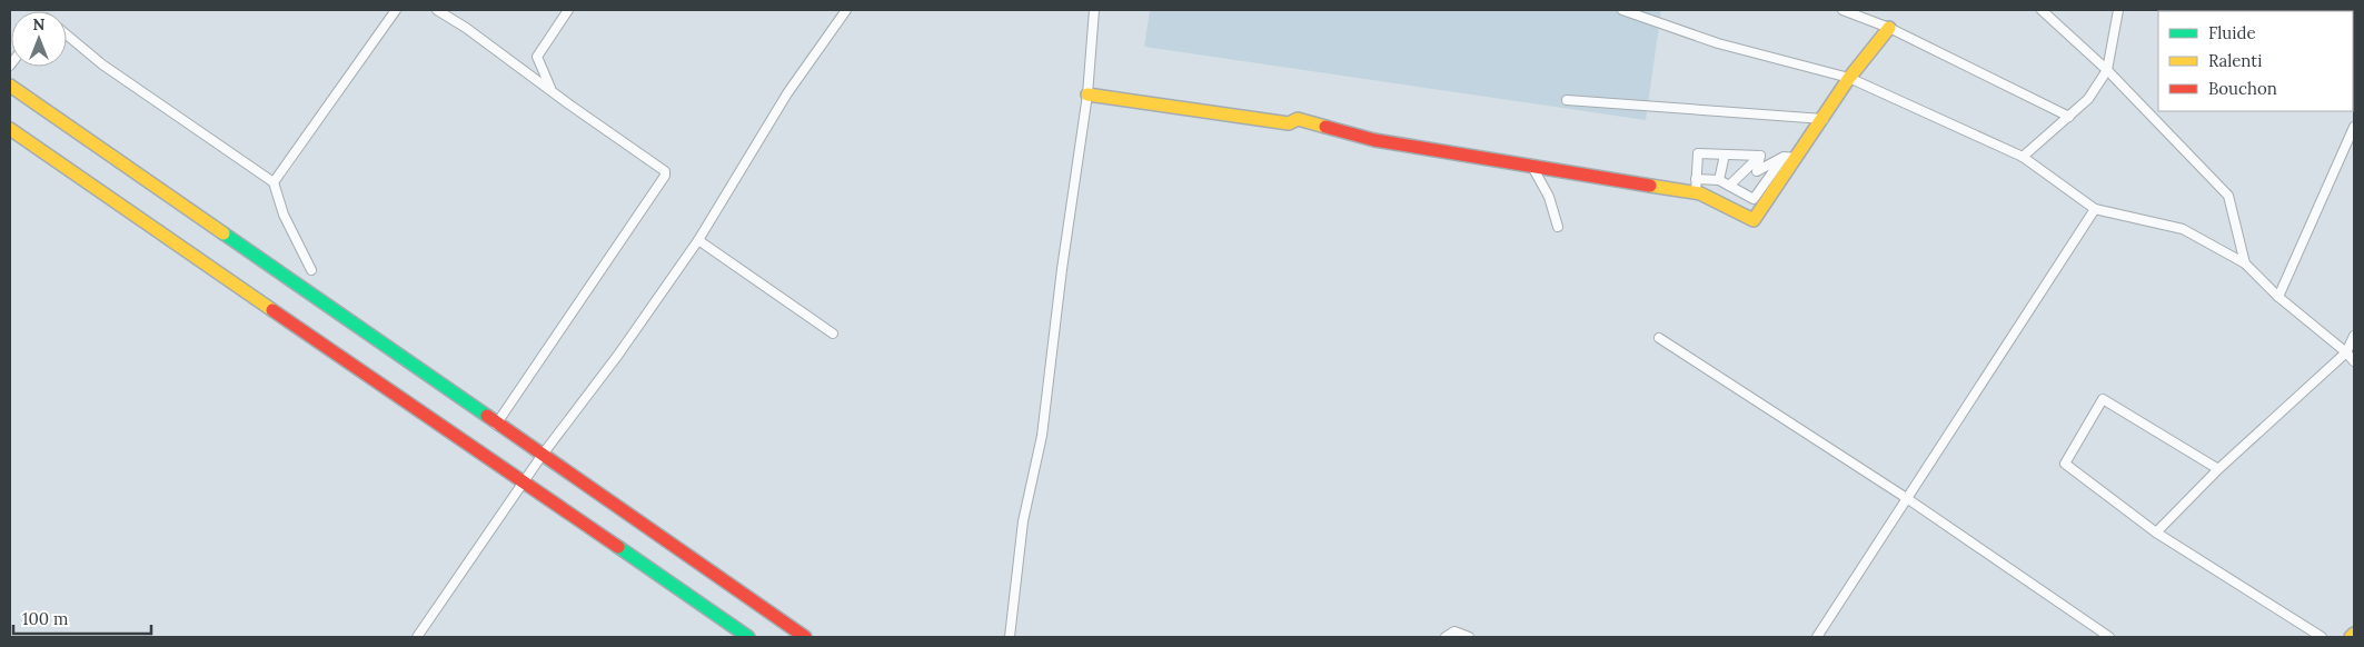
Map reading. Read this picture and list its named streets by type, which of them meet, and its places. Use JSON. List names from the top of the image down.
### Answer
{
  "legend": ["Fluide", "Ralenti", "Bouchon"],
  "scale_bar": "100 m",
  "north": "top"
}
